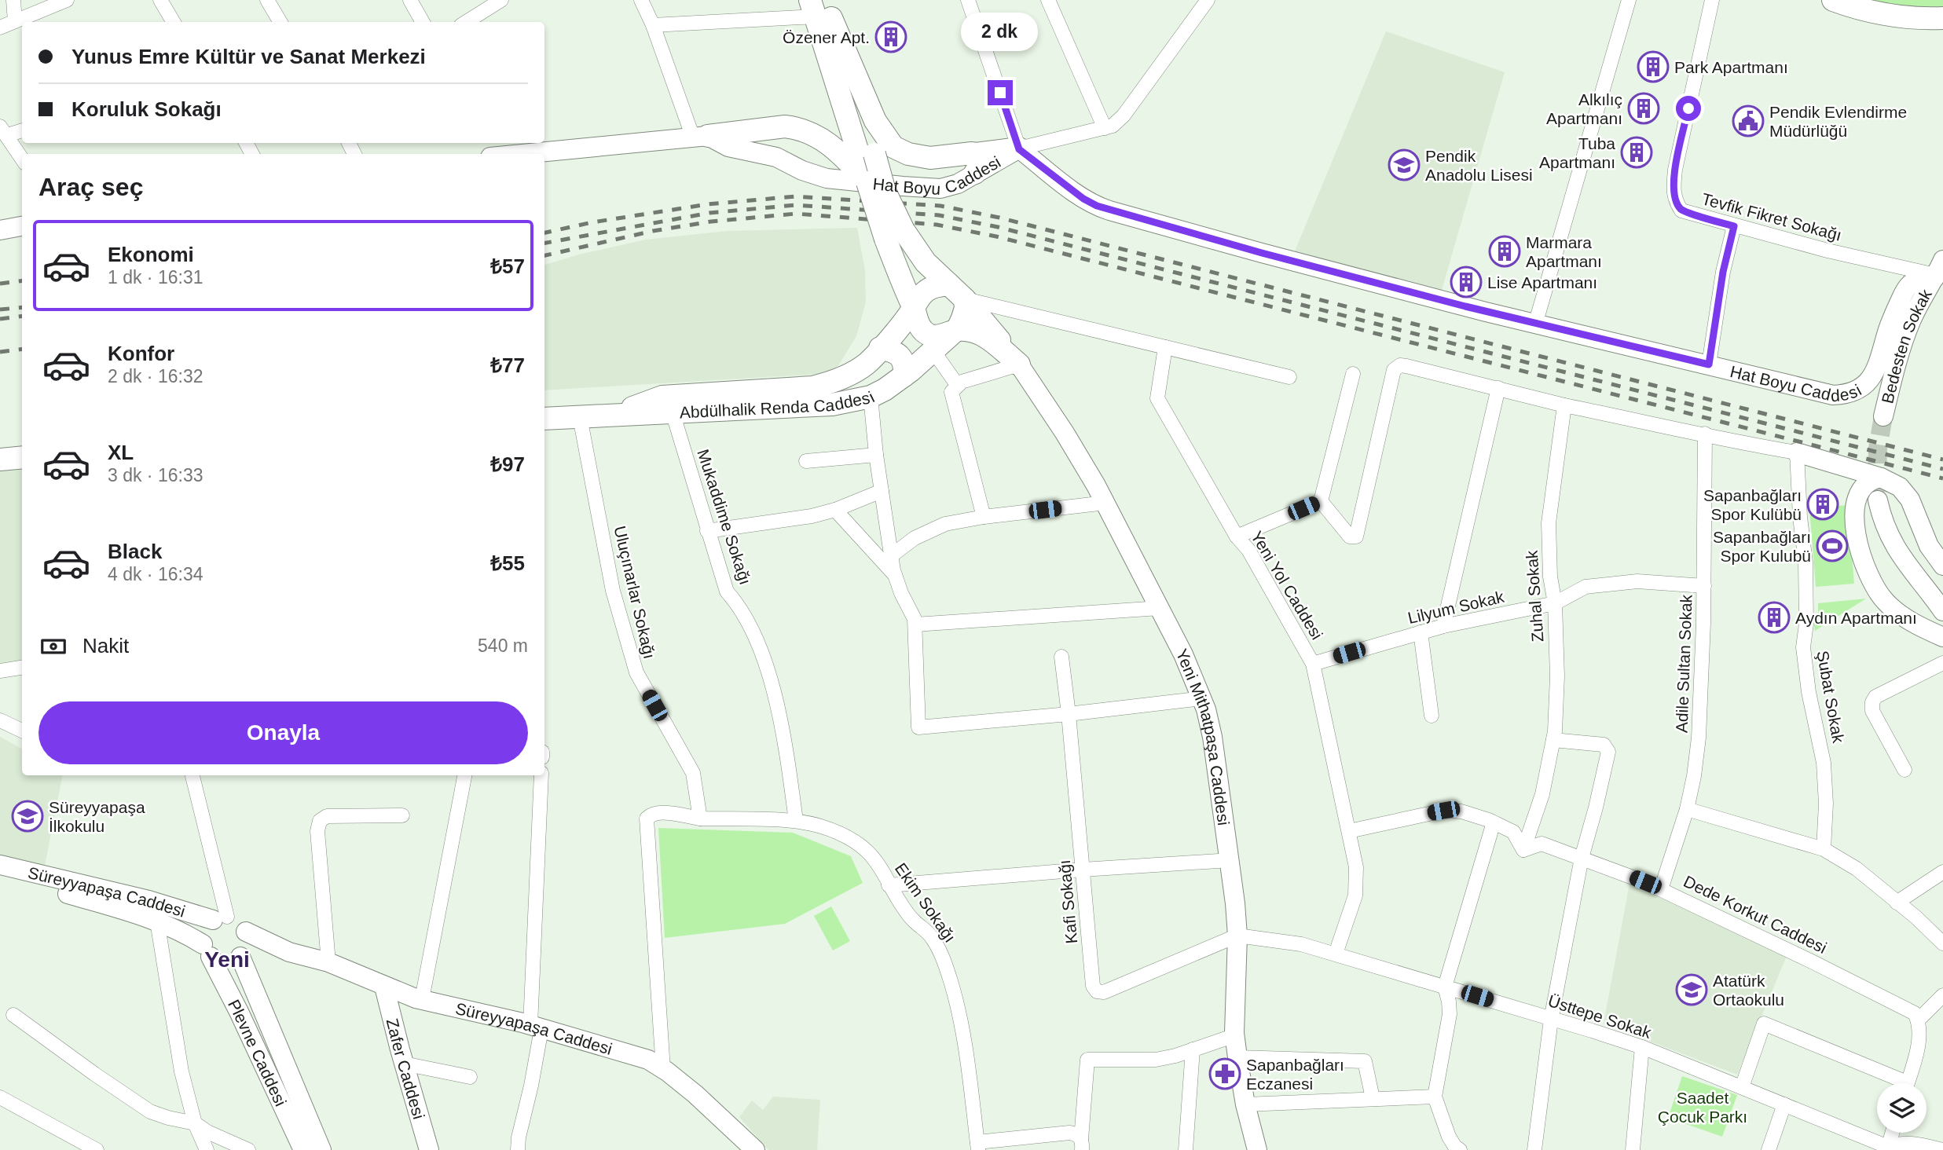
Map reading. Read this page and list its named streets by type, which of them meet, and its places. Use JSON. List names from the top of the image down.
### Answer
{
  "streets": {
    "main road": ["Abdülhalik Renda Caddesi"],
    "street": [
      "Hat Boyu Caddesi",
      "Tevfik Fikret Sokağı",
      "Bedesten Sokak",
      "Mukaddime Sokağı",
      "Yeni Yol Caddesi",
      "Uluçınarlar Sokağı",
      "Zuhal Sokak",
      "Lilyum Sokak",
      "Adile Sultan Sokak",
      "Şubat Sokak",
      "Yeni Mithatpaşa Caddesi",
      "Süreyyapaşa Caddesi",
      "Kafi Sokağı",
      "Ekim Sokağı",
      "Dede Korkut Caddesi",
      "Üsttepe Sokak",
      "Plevne Caddesi",
      "Zafer Caddesi"
    ]
  },
  "crossings": [
    ["Hat Boyu Caddesi", "Tevfik Fikret Sokağı"],
    ["Hat Boyu Caddesi", "Bedesten Sokak"],
    ["Tevfik Fikret Sokağı", "Bedesten Sokak"],
    ["Abdülhalik Renda Caddesi", "Mukaddime Sokağı"],
    ["Abdülhalik Renda Caddesi", "Uluçınarlar Sokağı"],
    ["Mukaddime Sokağı", "Ekim Sokağı"],
    ["Yeni Yol Caddesi", "Lilyum Sokak"],
    ["Yeni Yol Caddesi", "Üsttepe Sokak"],
    ["Uluçınarlar Sokağı", "Ekim Sokağı"],
    ["Zuhal Sokak", "Lilyum Sokak"],
    ["Zuhal Sokak", "Dede Korkut Caddesi"],
    ["Lilyum Sokak", "Adile Sultan Sokak"],
    ["Adile Sultan Sokak", "Dede Korkut Caddesi"],
    ["Yeni Mithatpaşa Caddesi", "Kafi Sokağı"],
    ["Yeni Mithatpaşa Caddesi", "Üsttepe Sokak"],
    ["Süreyyapaşa Caddesi", "Plevne Caddesi"],
    ["Süreyyapaşa Caddesi", "Zafer Caddesi"],
    ["Kafi Sokağı", "Üsttepe Sokak"]
  ],
  "districts": ["Yeni"],
  "parks": ["Saadet Çocuk Parkı"],
  "places": {
    "building": [
      "Özener Apt.",
      "Park Apartmanı",
      "Alkılıç Apartmanı",
      "Tuba Apartmanı",
      "Marmara Apartmanı",
      "Lise Apartmanı",
      "Sapanbağları Spor Kulübü",
      "Aydın Apartmanı"
    ],
    "public building": ["Pendik Evlendirme Müdürlüğü"],
    "school or university": ["Pendik Anadolu Lisesi", "Süreyyapaşa İlkokulu", "Atatürk Ortaokulu"],
    "sports": ["Sapanbağları Spor Kulubü"],
    "pharmacy": ["Sapanbağları Eczanesi"]
  },
  "page": {
    "bubble": "2 dk",
    "banner": ["Yunus Emre Kültür ve Sanat Merkezi", "Koruluk Sokağı"],
    "heading": "Araç seç",
    "list": [
      {
        "name": "Ekonomi",
        "note": "1 dk · 16:31",
        "value": "₺57"
      },
      {
        "name": "Konfor",
        "note": "2 dk · 16:32",
        "value": "₺77"
      },
      {
        "name": "XL",
        "note": "3 dk · 16:33",
        "value": "₺97"
      },
      {
        "name": "Black",
        "note": "4 dk · 16:34",
        "value": "₺55"
      }
    ],
    "pay": ["Nakit", "540 m"],
    "buttons": "Onayla"
  }
}
